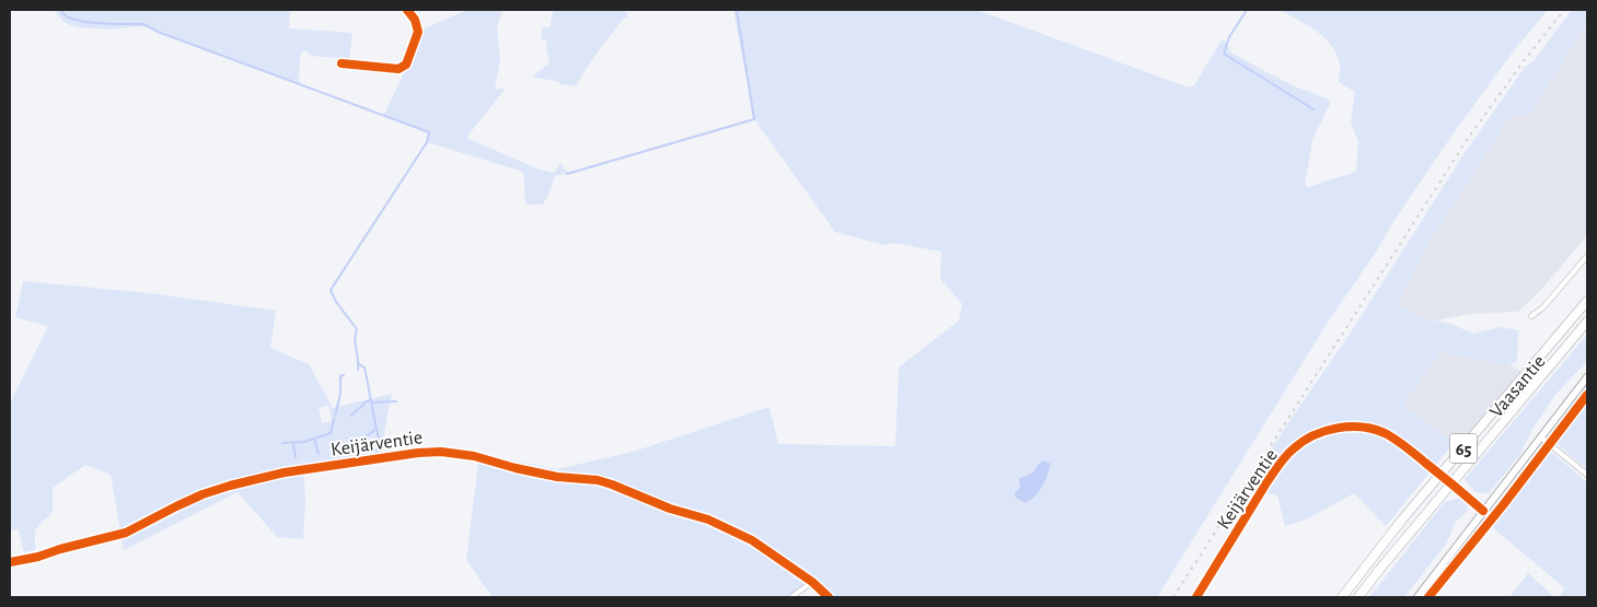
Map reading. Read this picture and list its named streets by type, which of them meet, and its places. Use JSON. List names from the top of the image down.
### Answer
{
  "streets": {
    "highway": ["Vaasantie", "65"],
    "street": ["Keijärventie"]
  }
}
